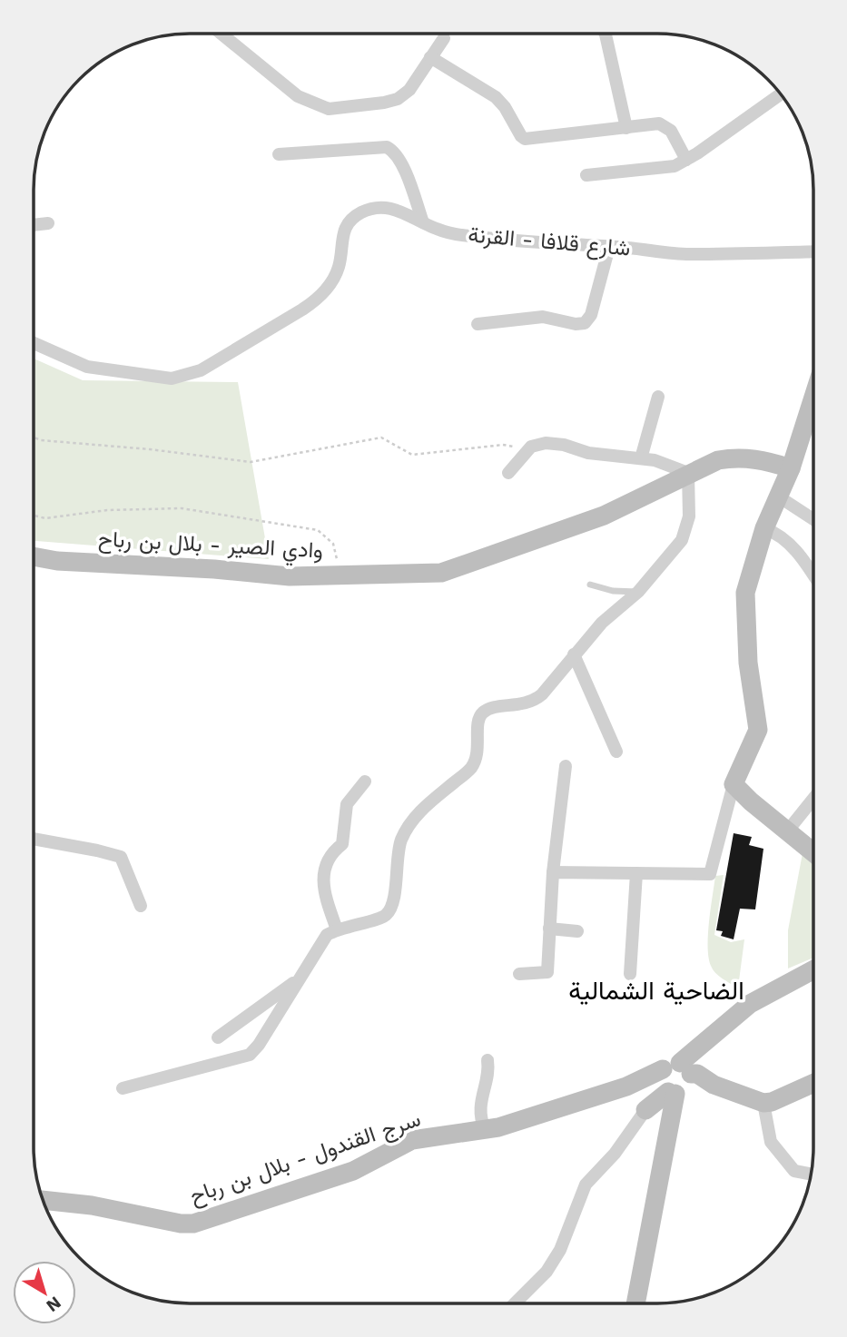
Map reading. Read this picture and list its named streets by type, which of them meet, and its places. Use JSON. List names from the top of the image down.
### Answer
{
  "streets": {
    "street": ["شارع قلافا - القرنة", "وادي الصير - بلال بن رباح", "سرج القندول - بلال بن رباح"]
  },
  "districts": ["الضاحية الشمالية"],
  "north": "bottom right"
}
